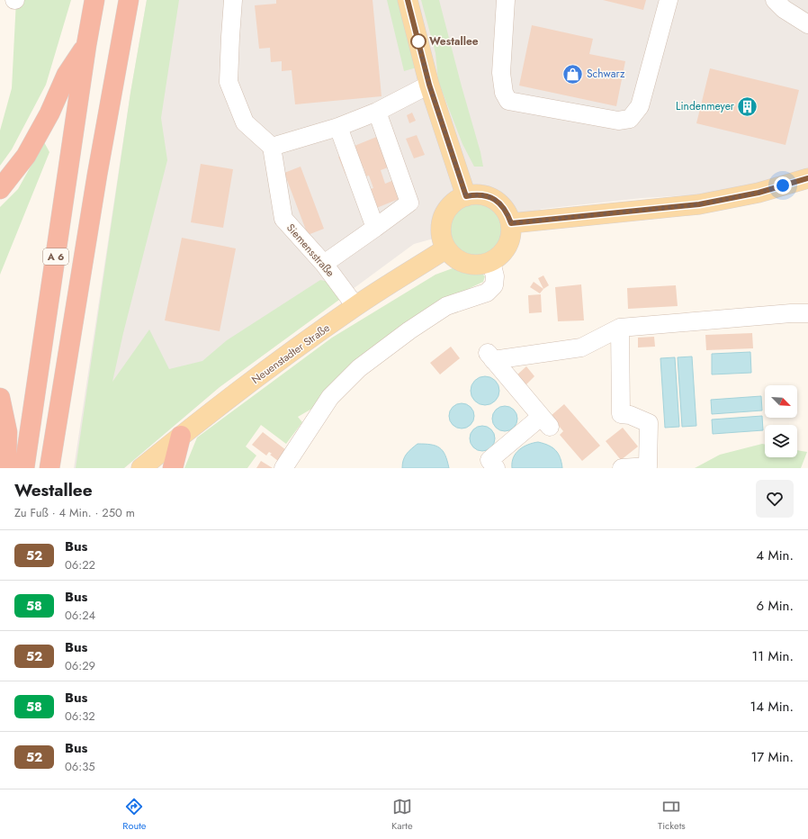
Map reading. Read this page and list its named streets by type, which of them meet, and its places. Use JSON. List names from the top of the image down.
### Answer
{
  "streets": {
    "highway": ["A 6"],
    "main road": ["Neuenstadter Straße"],
    "street": ["Siemensstraße"]
  },
  "crossings": [
    ["Siemensstraße", "Neuenstadter Straße"]
  ],
  "places": {
    "other": ["Westallee"],
    "shop": ["Schwarz"],
    "building": ["Lindenmeyer"]
  },
  "lines": ["bus line 52"],
  "north": "bottom right",
  "page": {
    "heading": ["Westallee", "Zu Fuß · 4 Min. · 250 m"],
    "list": [
      {
        "mark": "52",
        "name": "Bus",
        "note": "06:22",
        "value": "4 Min."
      },
      {
        "mark": "58",
        "name": "Bus",
        "note": "06:24",
        "value": "6 Min."
      },
      {
        "mark": "52",
        "name": "Bus",
        "note": "06:29",
        "value": "11 Min."
      },
      {
        "mark": "58",
        "name": "Bus",
        "note": "06:32",
        "value": "14 Min."
      },
      {
        "mark": "52",
        "name": "Bus",
        "note": "06:35",
        "value": "17 Min."
      }
    ],
    "tabs": ["Route", "Karte", "Tickets"]
  }
}
